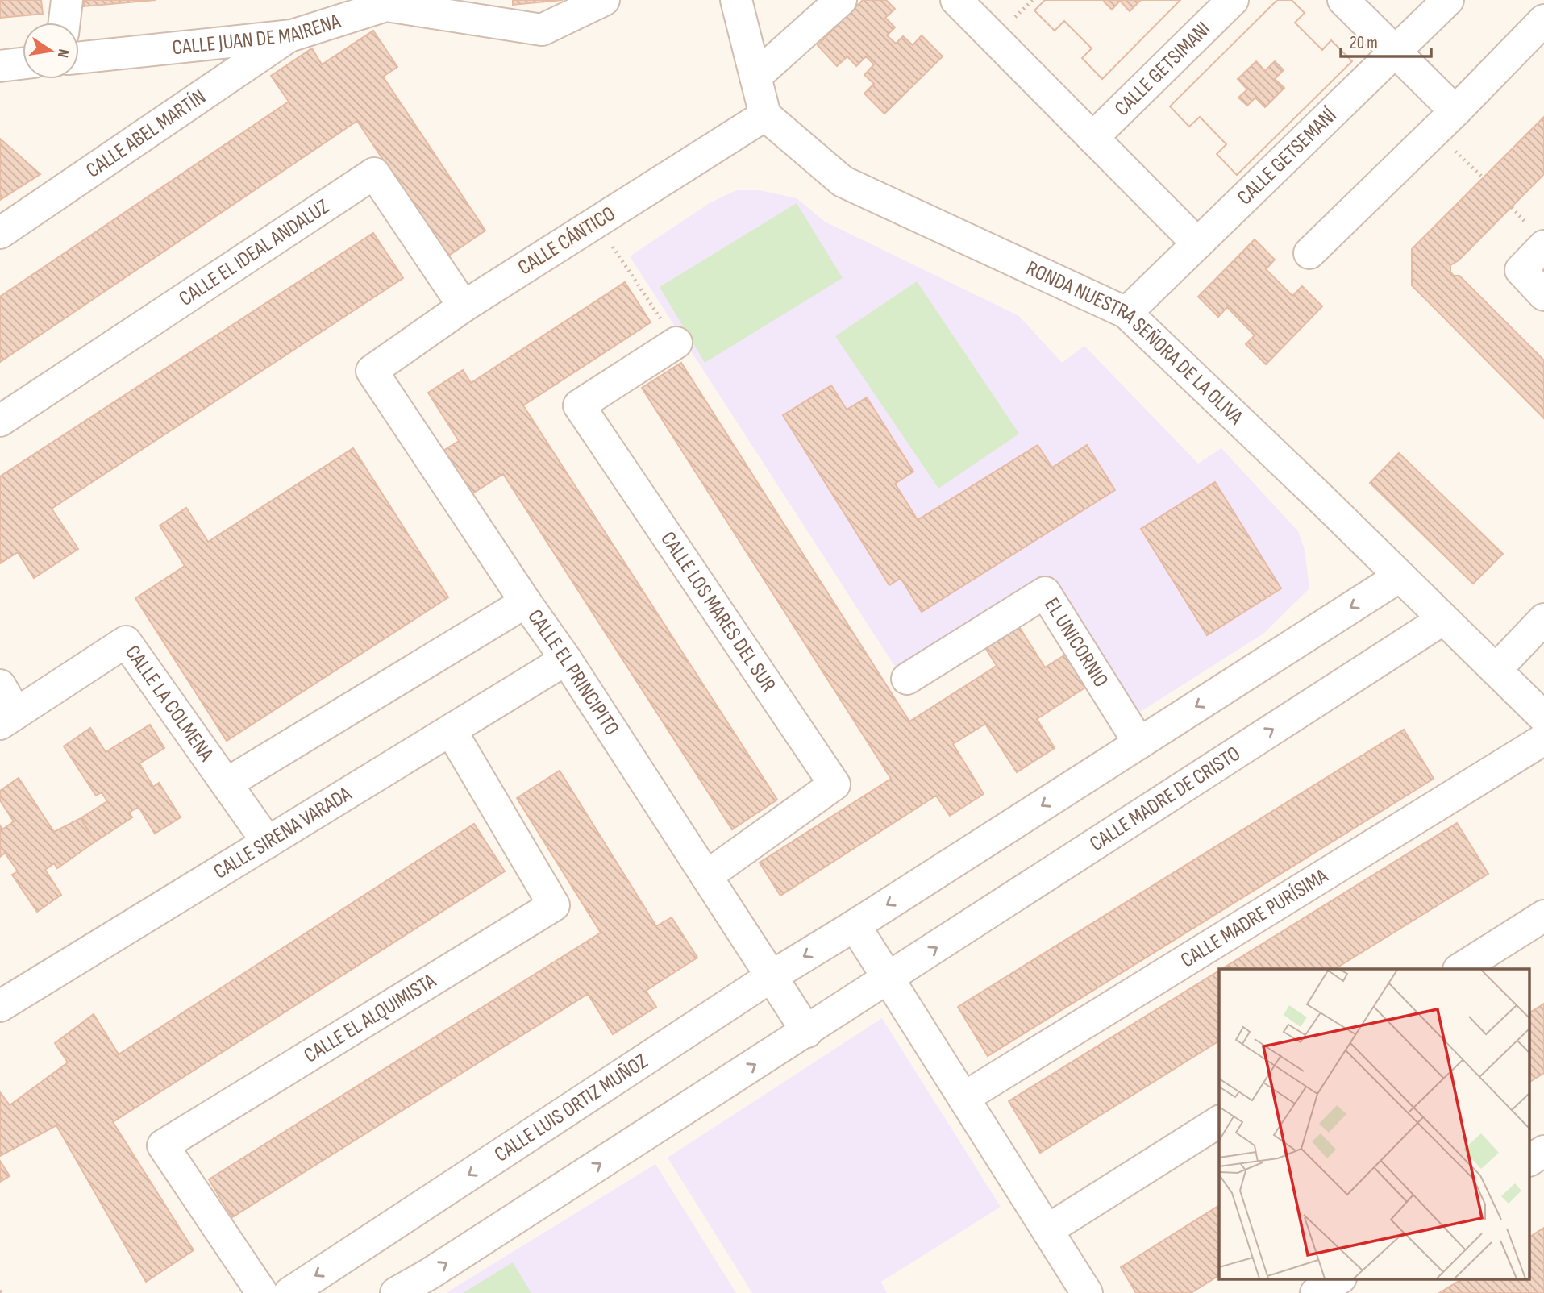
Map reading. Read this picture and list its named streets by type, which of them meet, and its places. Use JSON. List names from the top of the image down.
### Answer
{
  "streets": {
    "street": [
      "CALLE JUAN DE MAIRENA",
      "CALLE GETSIMANI",
      "CALLE ABEL MARTÍN",
      "CALLE GETSEMANÍ",
      "CALLE CÁNTICO",
      "CALLE EL IDEAL ANDALUZ",
      "RONDA NUESTRA SEÑORA DE LA OLIVA",
      "CALLE LOS MARES DEL SUR",
      "EL UNICORNIO",
      "CALLE EL PRINCIPITO",
      "CALLE LA COLMENA",
      "CALLE MADRE DE CRISTO",
      "CALLE SIRENA VARADA",
      "CALLE MADRE PURÍSIMA",
      "CALLE EL ALQUIMISTA",
      "CALLE LUIS ORTIZ MUÑOZ"
    ]
  },
  "crossings": [
    ["CALLE JUAN DE MAIRENA", "CALLE ABEL MARTÍN"],
    ["CALLE GETSEMANÍ", "RONDA NUESTRA SEÑORA DE LA OLIVA"],
    ["CALLE CÁNTICO", "CALLE EL IDEAL ANDALUZ"],
    ["CALLE CÁNTICO", "RONDA NUESTRA SEÑORA DE LA OLIVA"],
    ["CALLE CÁNTICO", "CALLE EL PRINCIPITO"],
    ["RONDA NUESTRA SEÑORA DE LA OLIVA", "CALLE MADRE DE CRISTO"],
    ["CALLE LOS MARES DEL SUR", "CALLE EL PRINCIPITO"],
    ["CALLE EL PRINCIPITO", "CALLE SIRENA VARADA"],
    ["CALLE EL PRINCIPITO", "CALLE LUIS ORTIZ MUÑOZ"],
    ["CALLE LA COLMENA", "CALLE SIRENA VARADA"],
    ["CALLE SIRENA VARADA", "CALLE EL ALQUIMISTA"]
  ],
  "scale_bar": "20 m",
  "north": "right"
}
